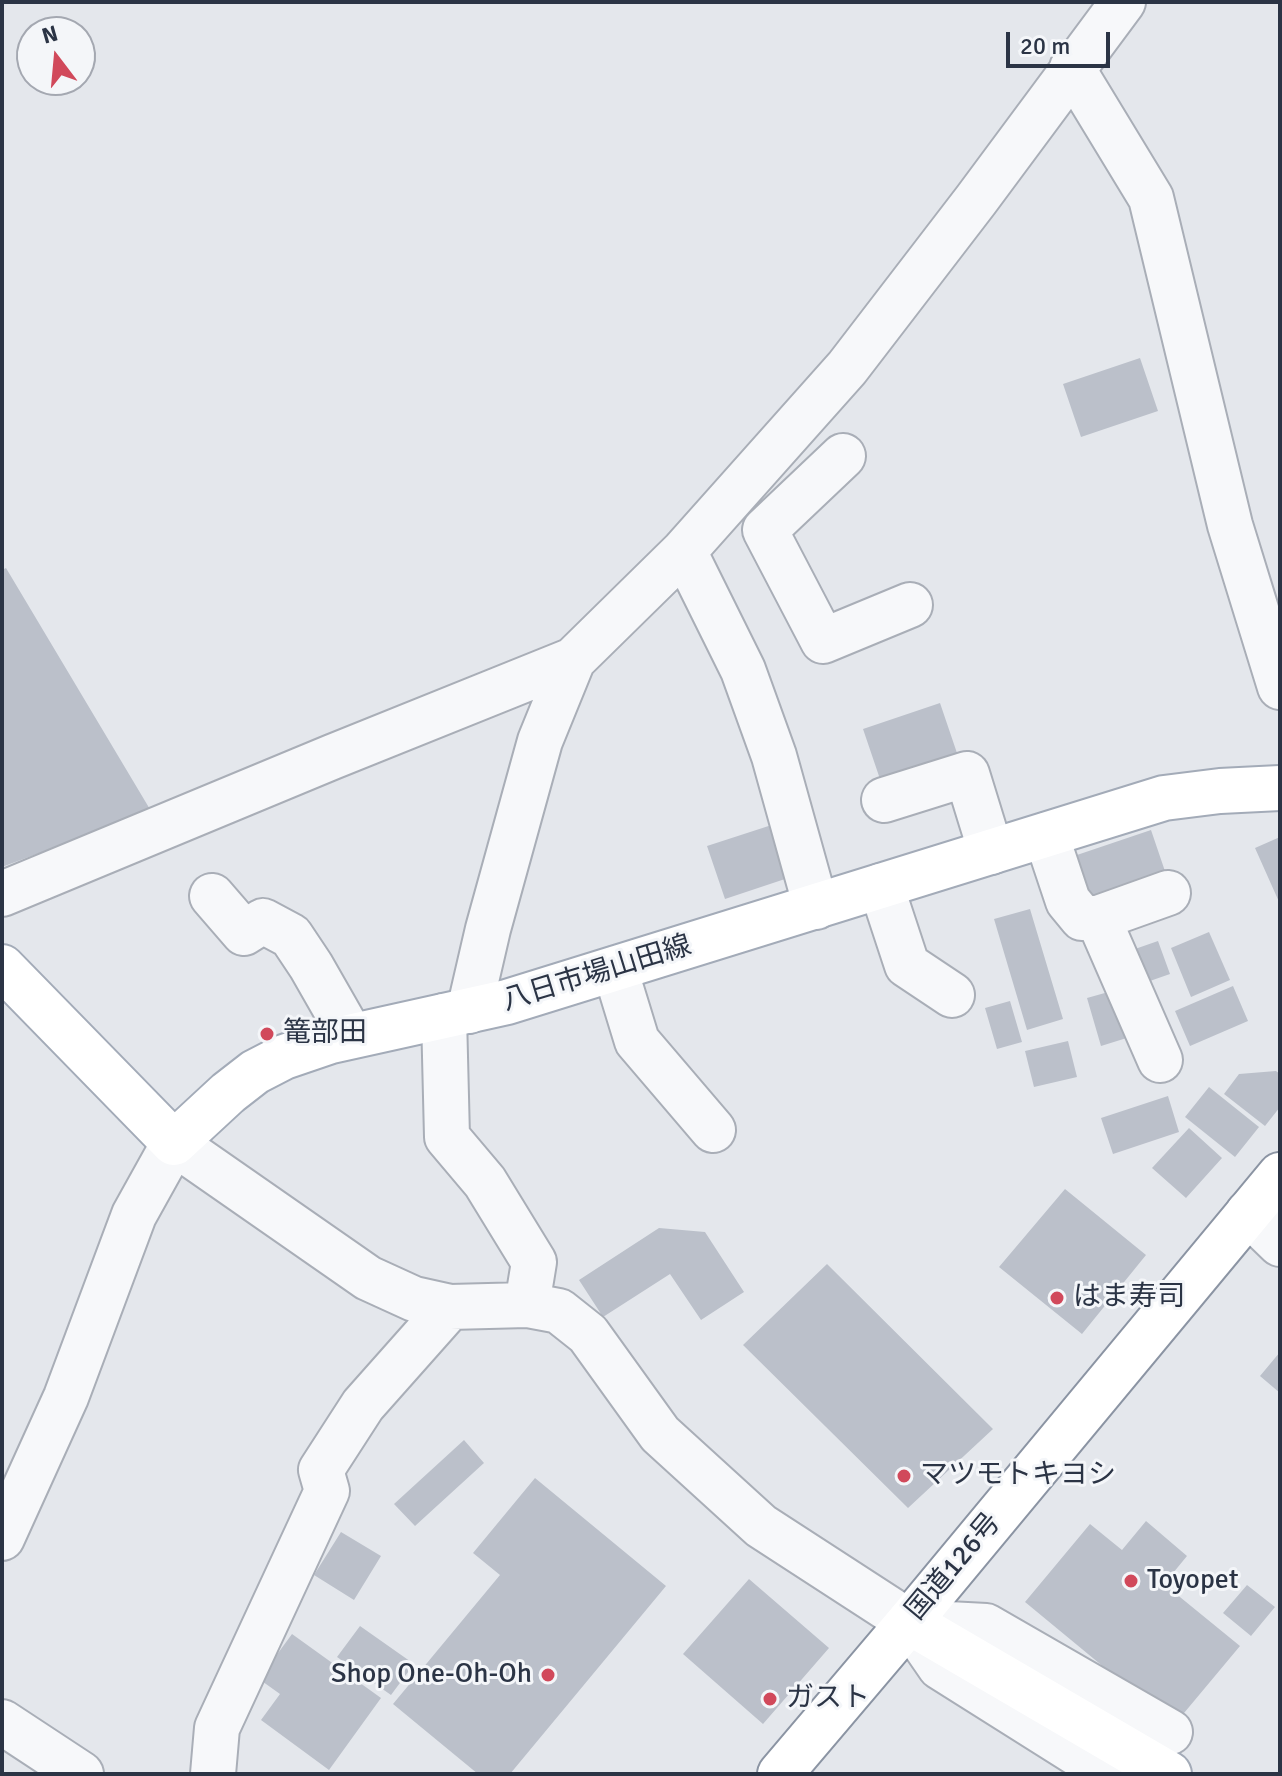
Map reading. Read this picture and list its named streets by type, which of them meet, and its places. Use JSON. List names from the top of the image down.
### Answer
{
  "streets": {
    "main road": ["八日市場山田線", "国道126号"]
  },
  "places": [
    "篭部田",
    "はま寿司",
    "マツモトキヨシ",
    "Toyopet",
    "Shop One-Oh-Oh",
    "ガスト"
  ],
  "scale_bar": "20 m",
  "north": "top"
}
